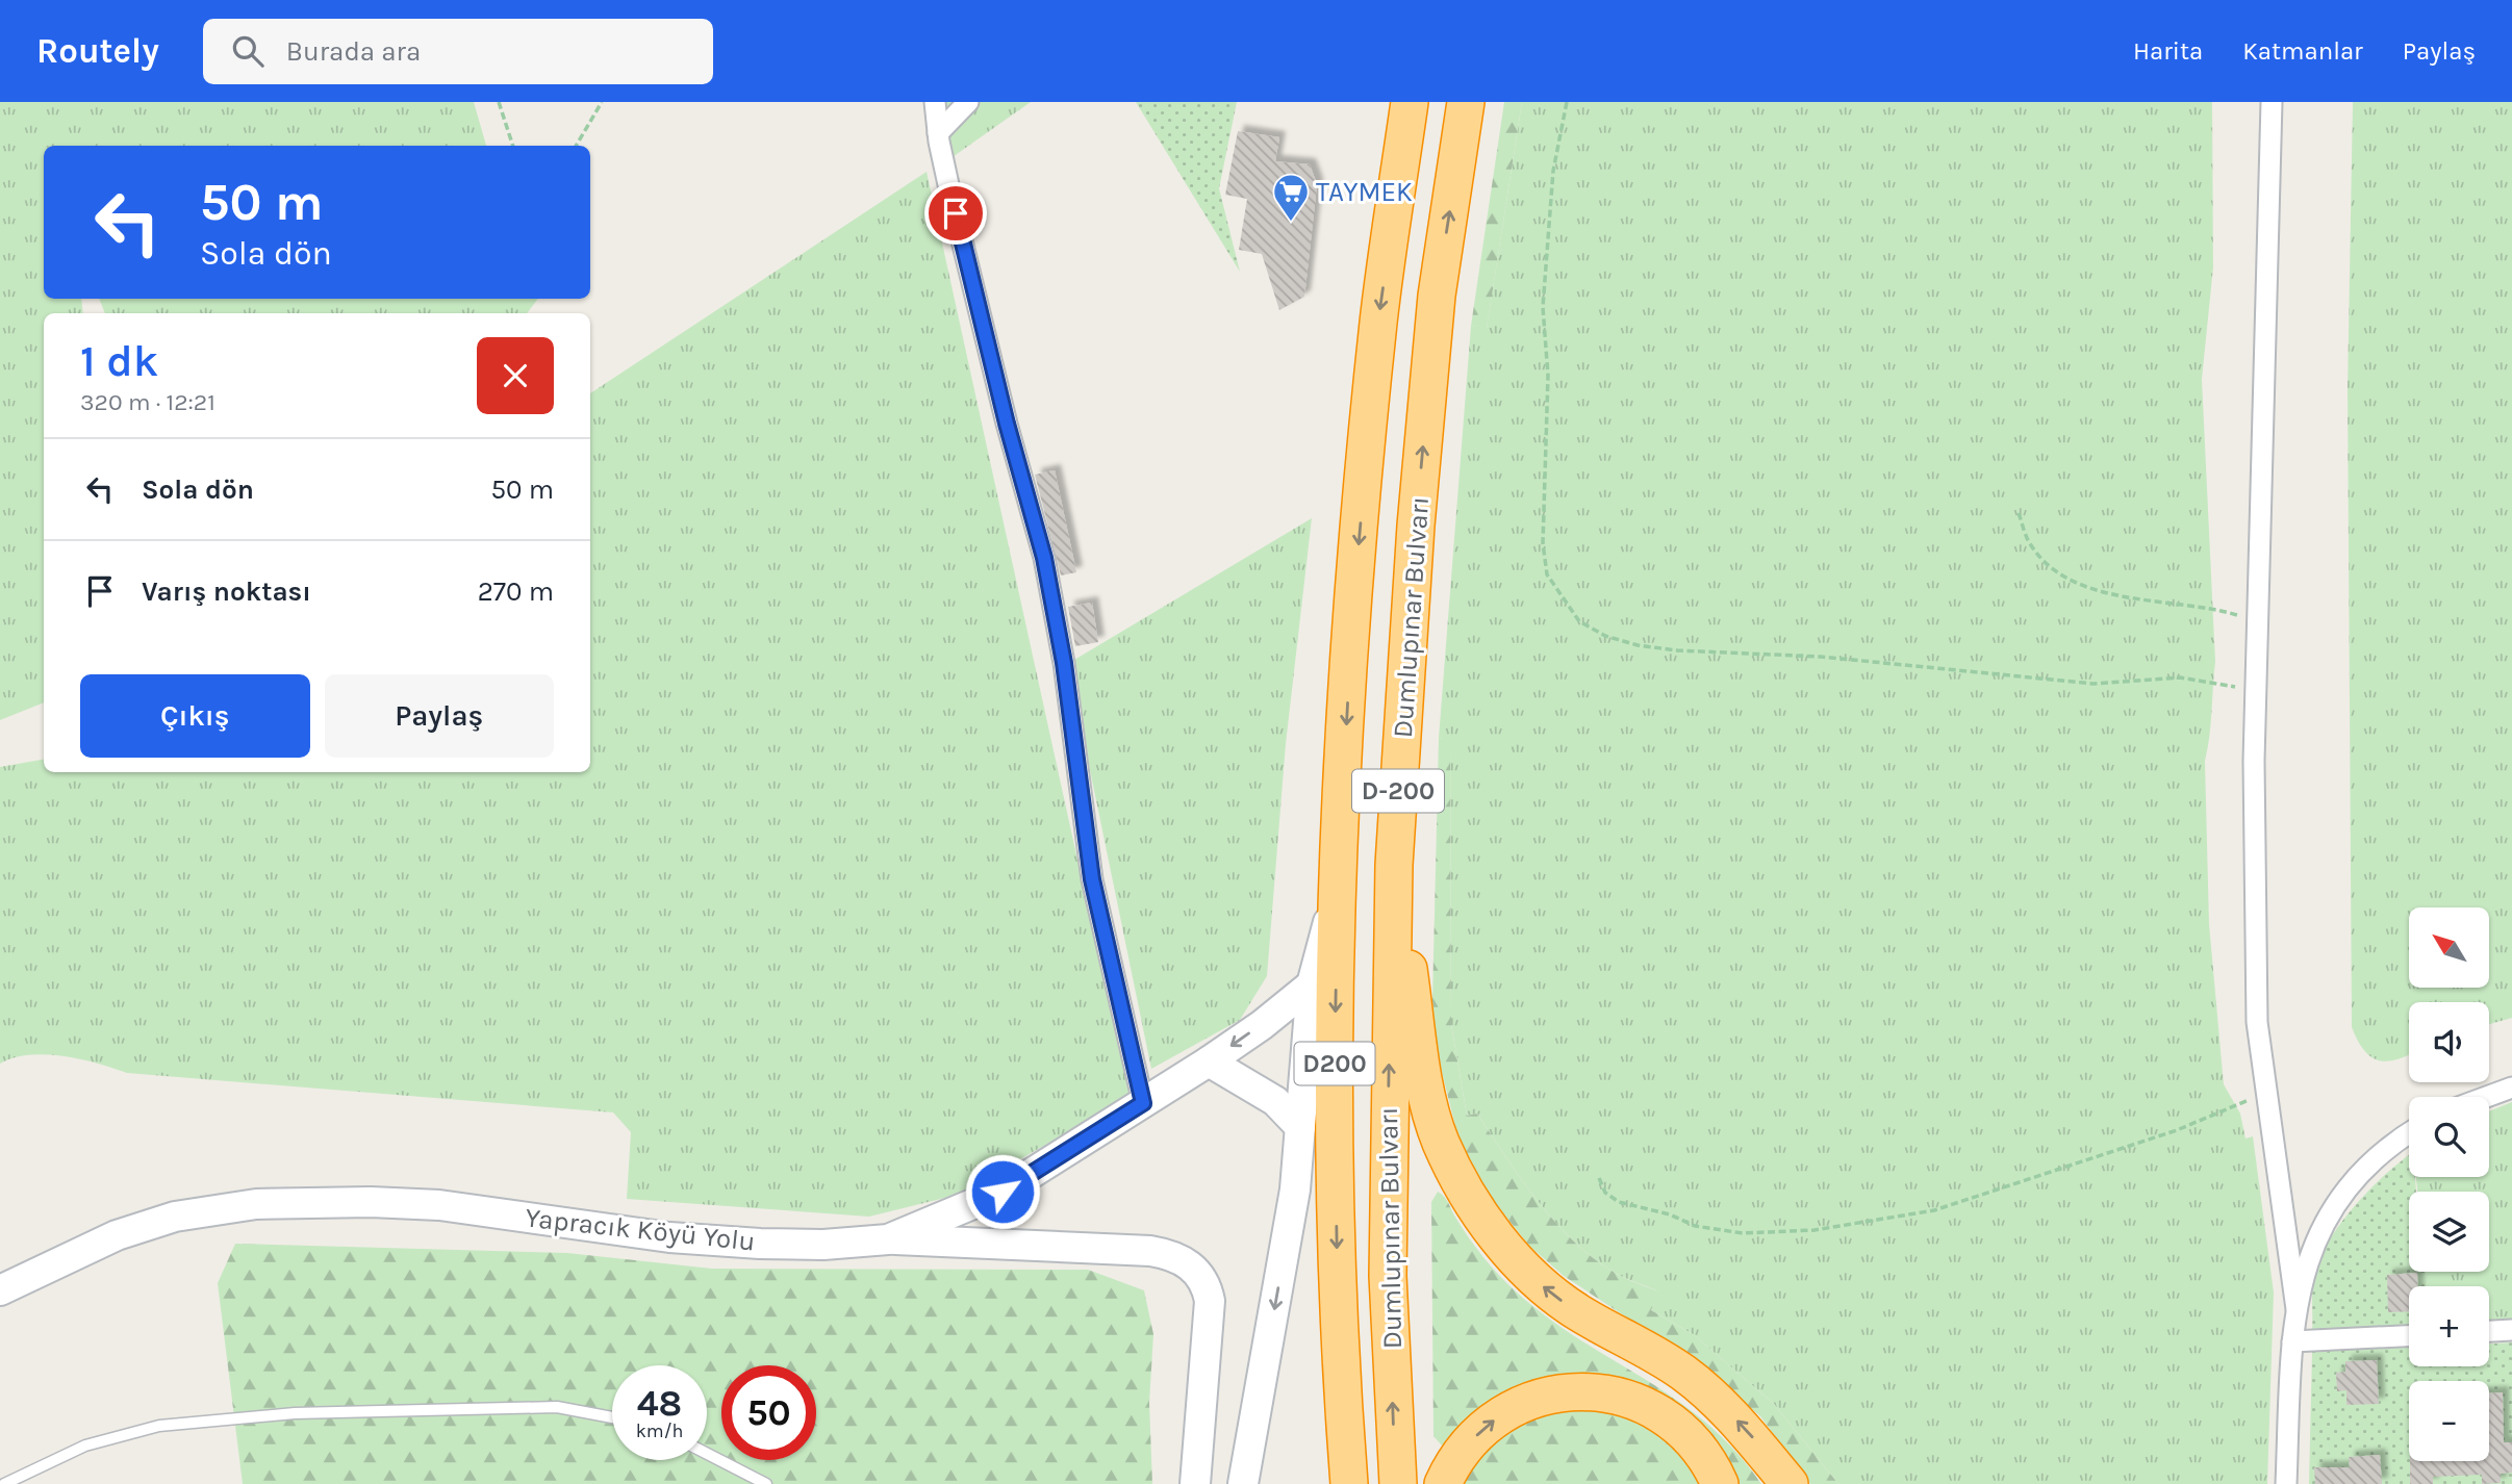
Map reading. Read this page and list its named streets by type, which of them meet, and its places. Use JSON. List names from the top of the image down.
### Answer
{
  "streets": {
    "highway": ["Dumlupınar Bulvarı", "D-200", "D200"],
    "main road": ["Yapracık Köyü Yolu"]
  },
  "places": {
    "supermarket": ["TAYMEK"]
  },
  "north": "top left",
  "page": {
    "header": "Routely",
    "search": "Burada ara",
    "nav": ["Harita", "Katmanlar", "Paylaş"],
    "turn": ["50 m", "Sola dön"],
    "heading": ["1 dk", "320 m · 12:21"],
    "list": [
      {
        "name": "Sola dön",
        "value": "50 m"
      },
      {
        "name": "Varış noktası",
        "value": "270 m"
      }
    ],
    "buttons": ["Çıkış", "Paylaş"],
    "map_buttons": ["+", "−"],
    "speed": "48 km/h",
    "limit": "50"
  }
}
